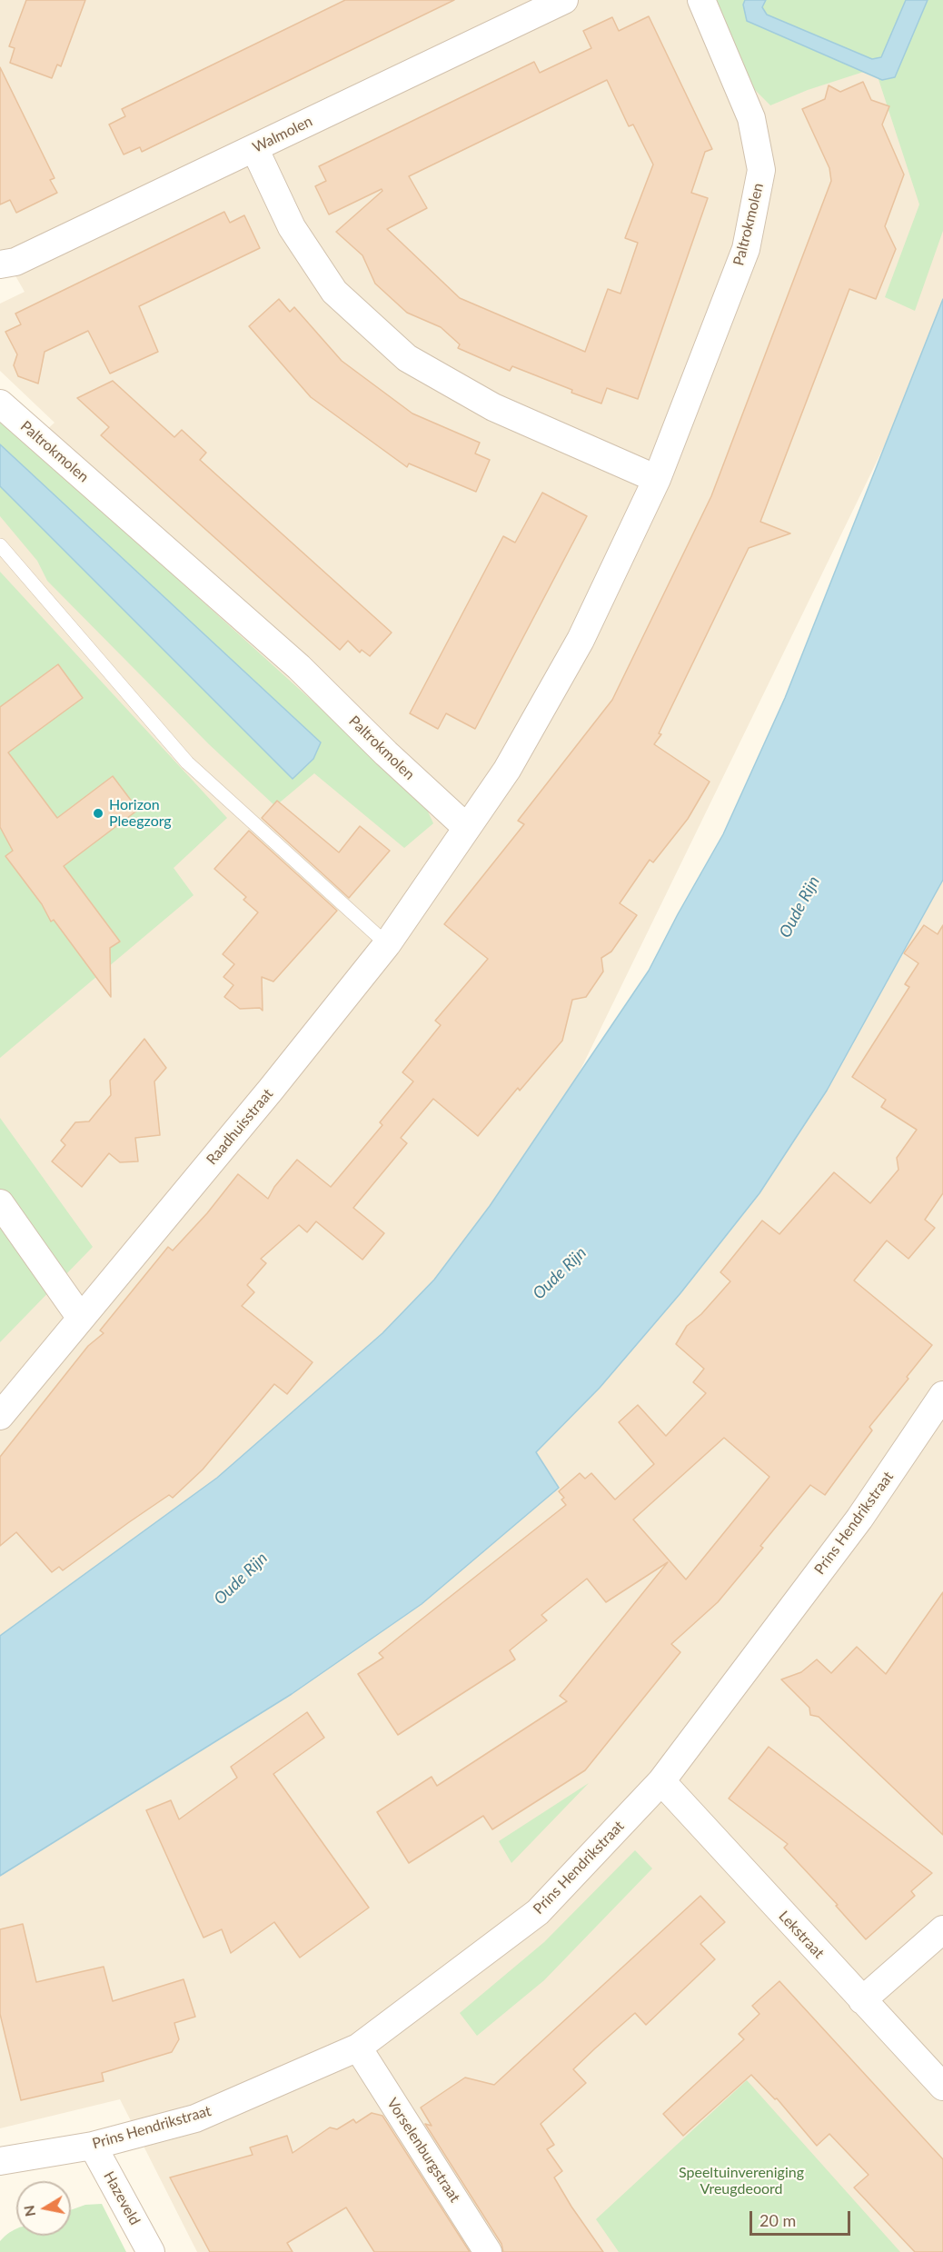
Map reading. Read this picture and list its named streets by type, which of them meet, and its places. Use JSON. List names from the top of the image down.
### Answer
{
  "streets": {
    "street": [
      "Walmolen",
      "Paltrokmolen",
      "Raadhuisstraat",
      "Prins Hendrikstraat",
      "Lekstraat",
      "Vorselenburgstraat",
      "Hazeveld"
    ]
  },
  "crossings": [
    ["Paltrokmolen", "Raadhuisstraat"],
    ["Prins Hendrikstraat", "Lekstraat"],
    ["Prins Hendrikstraat", "Vorselenburgstraat"],
    ["Prins Hendrikstraat", "Hazeveld"]
  ],
  "water": ["Oude Rijn"],
  "parks": ["Speeltuinvereniging Vreugdeoord"],
  "places": ["Horizon Pleegzorg"],
  "scale_bar": "20 m",
  "north": "left"
}
